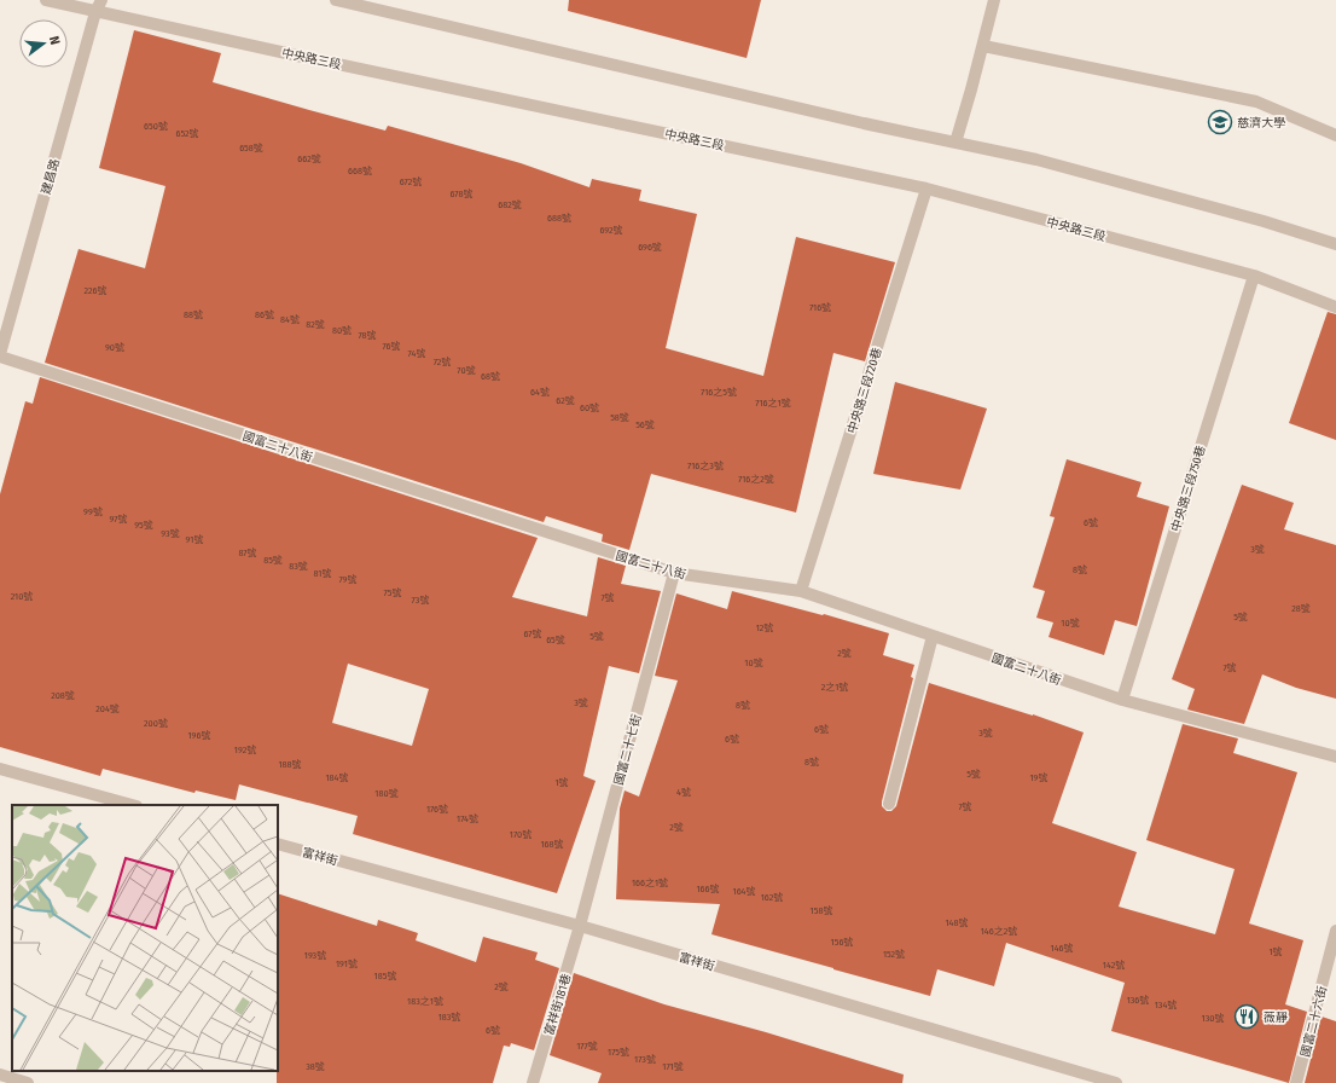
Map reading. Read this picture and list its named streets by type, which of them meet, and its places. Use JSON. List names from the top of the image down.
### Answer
{
  "streets": {
    "street": [
      "中央路三段",
      "建昌路",
      "中央路三段720巷",
      "國富二十八街",
      "中央路三段750巷",
      "國富二十七街",
      "富祥街",
      "富祥街181巷",
      "國富二十六街"
    ]
  },
  "crossings": [
    ["中央路三段", "建昌路"],
    ["中央路三段", "中央路三段720巷"],
    ["中央路三段", "中央路三段750巷"],
    ["建昌路", "國富二十八街"],
    ["中央路三段720巷", "國富二十八街"],
    ["國富二十八街", "中央路三段750巷"],
    ["國富二十八街", "國富二十七街"],
    ["國富二十七街", "富祥街"],
    ["國富二十七街", "富祥街181巷"],
    ["富祥街", "富祥街181巷"]
  ],
  "places": {
    "school or university": ["慈濟大學"],
    "restaurant": ["薇靜"]
  },
  "house_numbers": [
    "650號",
    "652號",
    "658號",
    "662號",
    "668號",
    "672號",
    "678號",
    "682號",
    "688號",
    "692號",
    "696號",
    "226號",
    "716號",
    "88號",
    "86號",
    "84號",
    "82號",
    "80號",
    "78號",
    "76號",
    "90號",
    "74號",
    "72號",
    "70號",
    "68號",
    "64號",
    "716之5號",
    "62號",
    "716之1號",
    "60號",
    "58號",
    "56號",
    "716之3號",
    "716之2號",
    "99號",
    "97號",
    "6號",
    "95號",
    "93號",
    "91號",
    "3號",
    "87號",
    "85號",
    "83號",
    "8號",
    "81號",
    "79號",
    "75號",
    "210號",
    "7號",
    "73號",
    "28號",
    "5號",
    "10號",
    "12號",
    "67號",
    "5號",
    "65號",
    "2號",
    "10號",
    "7號",
    "2之1號",
    "208號",
    "3號",
    "8號",
    "204號",
    "200號",
    "6號",
    "3號",
    "196號",
    "6號",
    "192號",
    "8號",
    "188號",
    "5號",
    "184號",
    "19號",
    "1號",
    "4號",
    "180號",
    "7號",
    "176號",
    "174號",
    "2號",
    "170號",
    "168號",
    "166之1號",
    "166號",
    "164號",
    "162號",
    "158號",
    "148號",
    "146之2號",
    "156號",
    "146號",
    "1號",
    "152號",
    "193號",
    "191號",
    "142號",
    "185號",
    "2號",
    "136號",
    "183之1號",
    "134號",
    "183號",
    "130號",
    "6號",
    "177號",
    "175號",
    "173號",
    "38號",
    "171號"
  ],
  "north": "right"
}
